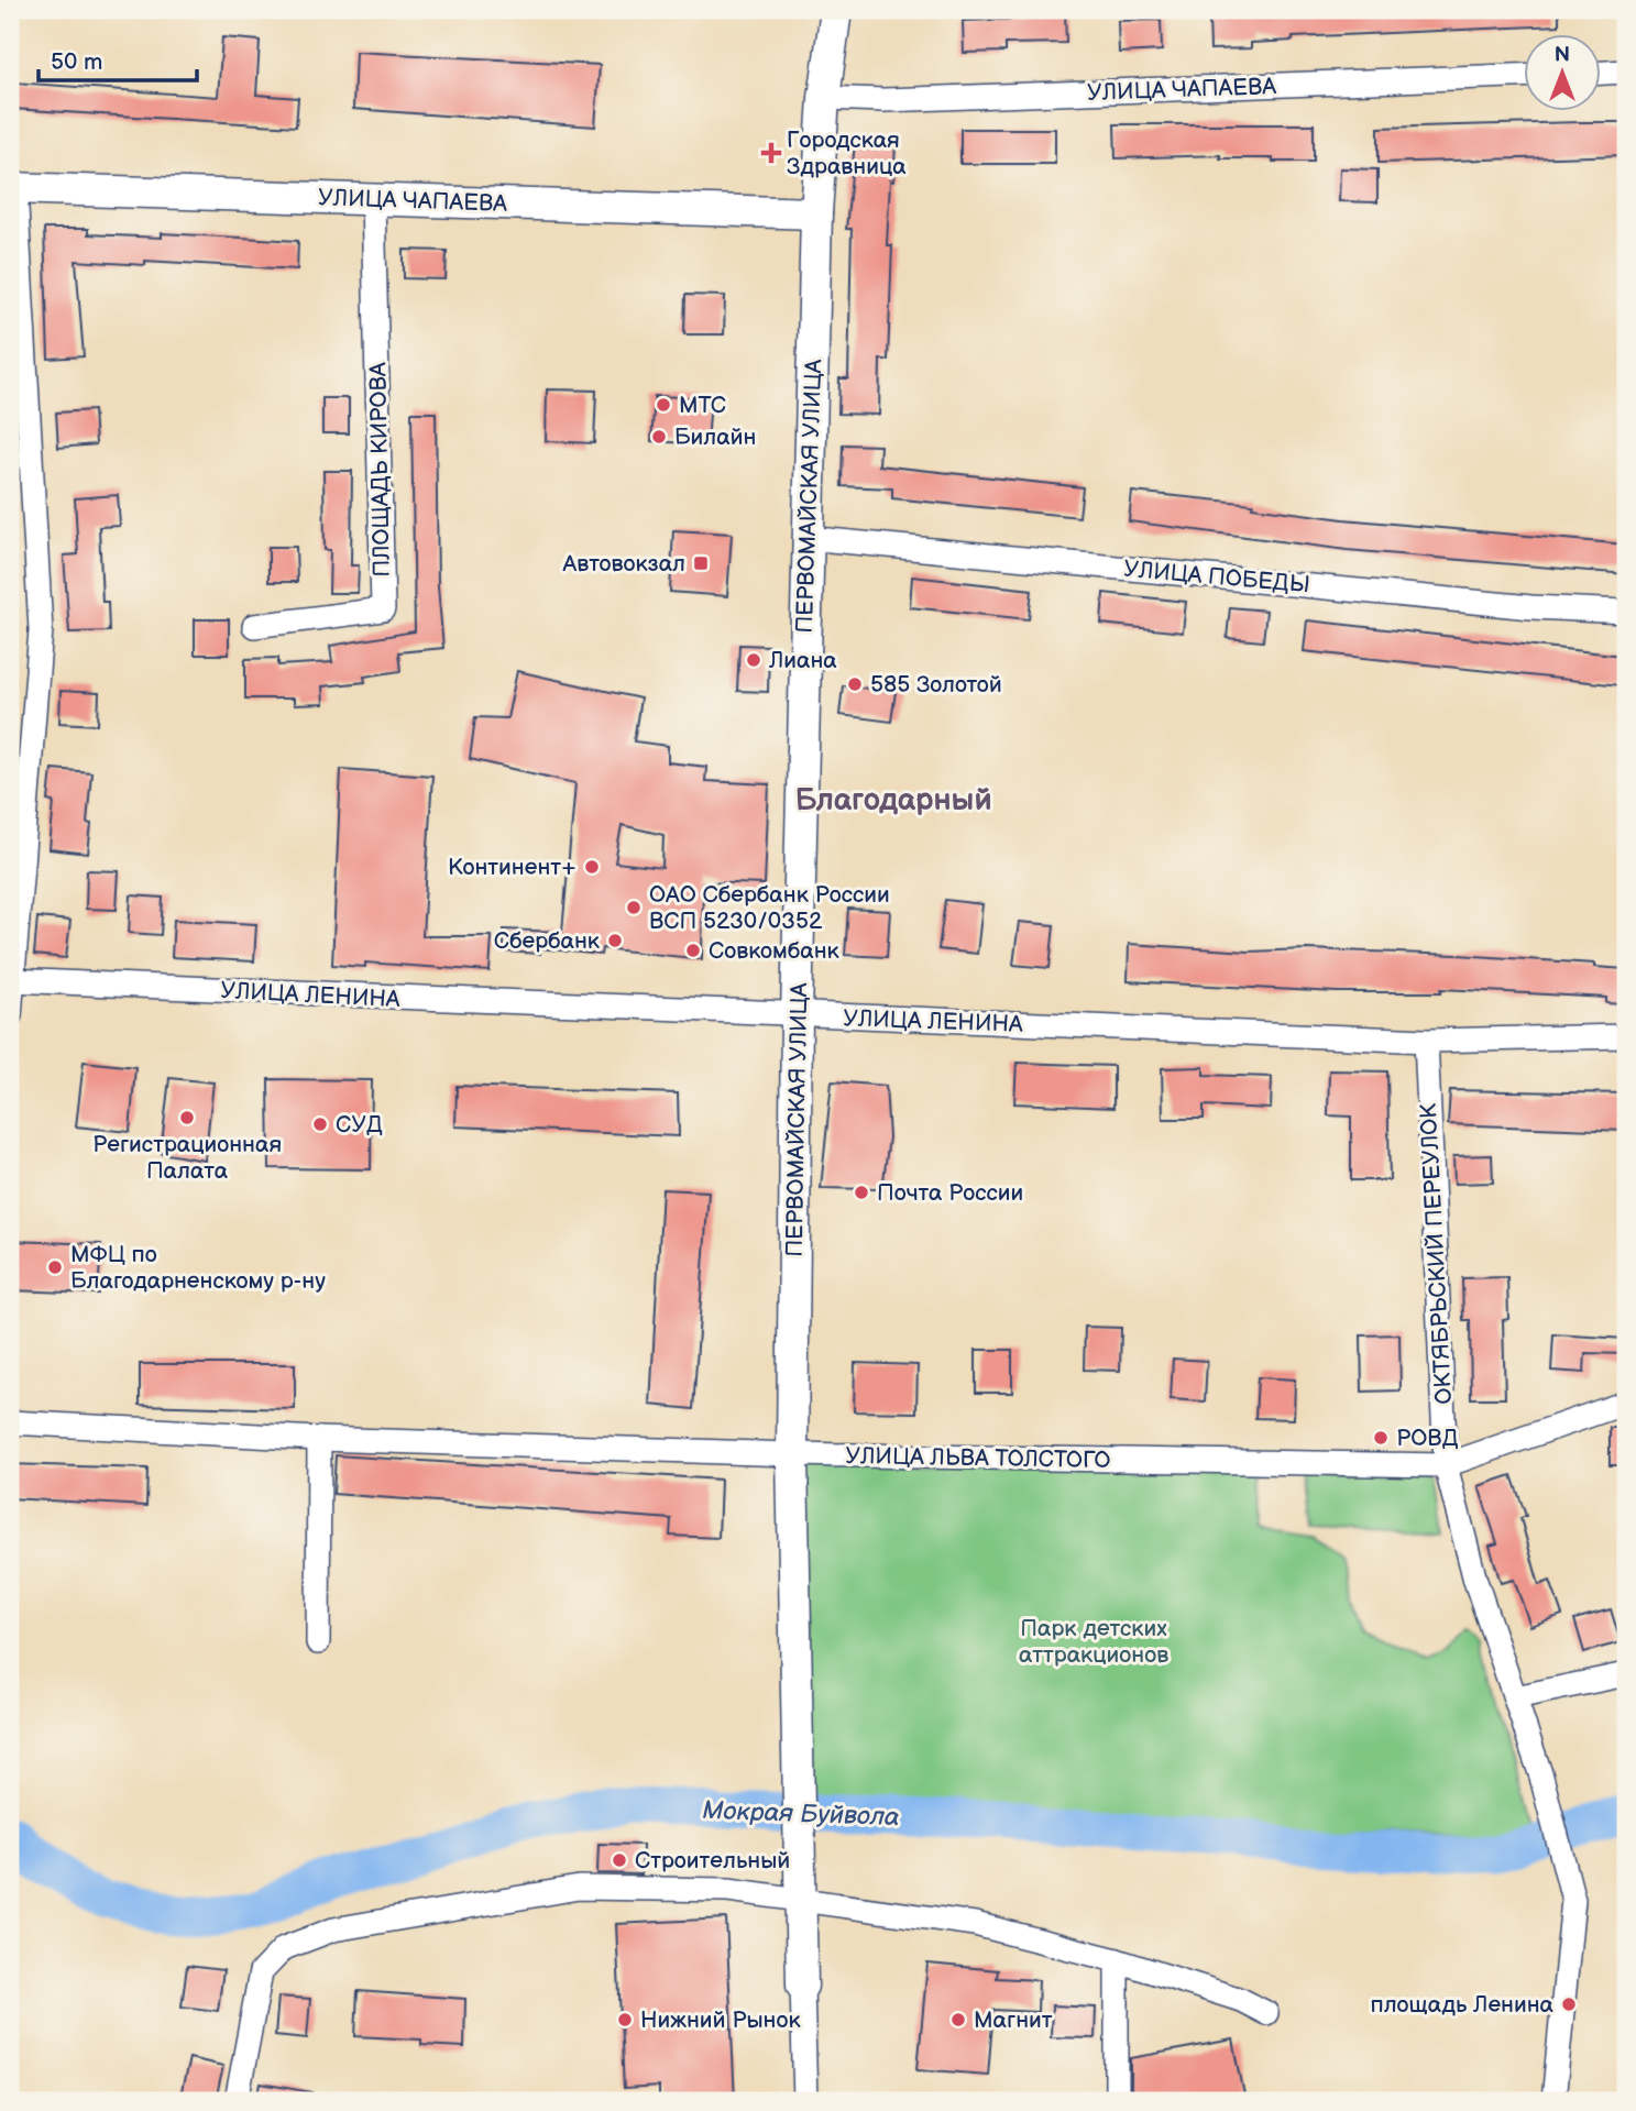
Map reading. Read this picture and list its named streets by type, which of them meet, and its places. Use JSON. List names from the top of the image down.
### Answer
{
  "streets": {
    "main road": ["УЛИЦА ЧАПАЕВА", "ПЕРВОМАЙСКАЯ УЛИЦА"],
    "street": [
      "ПЛОЩАДЬ КИРОВА",
      "УЛИЦА ПОБЕДЫ",
      "УЛИЦА ЛЕНИНА",
      "ОКТЯБРЬСКИЙ ПЕРЕУЛОК",
      "УЛИЦА ЛЬВА ТОЛСТОГО"
    ]
  },
  "crossings": [
    ["УЛИЦА ЧАПАЕВА", "ПЛОЩАДЬ КИРОВА"],
    ["УЛИЦА ЧАПАЕВА", "ПЕРВОМАЙСКАЯ УЛИЦА"],
    ["ПЕРВОМАЙСКАЯ УЛИЦА", "УЛИЦА ПОБЕДЫ"],
    ["ПЕРВОМАЙСКАЯ УЛИЦА", "УЛИЦА ЛЕНИНА"],
    ["ПЕРВОМАЙСКАЯ УЛИЦА", "УЛИЦА ЛЬВА ТОЛСТОГО"],
    ["УЛИЦА ЛЕНИНА", "ОКТЯБРЬСКИЙ ПЕРЕУЛОК"],
    ["ОКТЯБРЬСКИЙ ПЕРЕУЛОК", "УЛИЦА ЛЬВА ТОЛСТОГО"]
  ],
  "districts": ["Благодарный"],
  "water": ["Мокрая Буйвола"],
  "parks": ["Парк детских аттракционов"],
  "places": {
    "health": ["Городская Здравница"],
    "other": [
      "МТС",
      "Билайн",
      "Лиана",
      "585 Золотой",
      "Континент+",
      "ОАО Сбербанк России ВСП 5230/0352",
      "Сбербанк",
      "Совкомбанк",
      "Регистрационная Палата",
      "СУД",
      "Почта России",
      "МФЦ по Благодарненскому р-ну",
      "РОВД",
      "Строительный",
      "площадь Ленина",
      "Нижний Рынок",
      "Магнит"
    ],
    "transit": ["Автовокзал"]
  },
  "scale_bar": "50 m",
  "north": "top"
}
